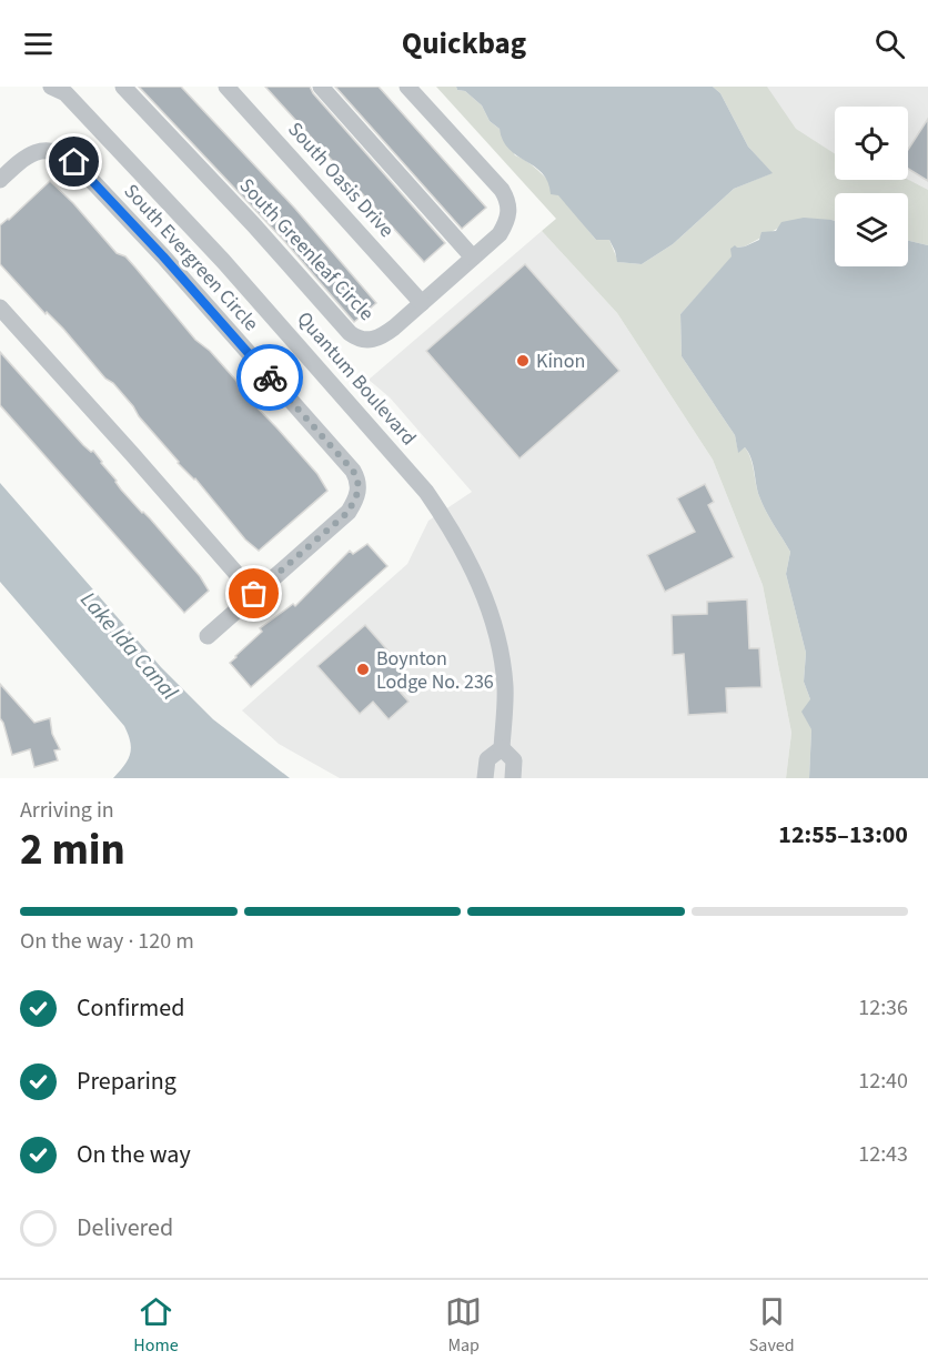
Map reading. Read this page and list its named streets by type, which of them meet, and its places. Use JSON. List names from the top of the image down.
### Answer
{
  "streets": {
    "street": [
      "South Oasis Drive",
      "South Greenleaf Circle",
      "South Evergreen Circle",
      "Quantum Boulevard"
    ]
  },
  "crossings": [
    ["South Oasis Drive", "South Greenleaf Circle"]
  ],
  "water": ["Lake Ida Canal"],
  "places": ["Kinon", "Boynton Lodge No. 236"],
  "page": {
    "header": "Quickbag",
    "heading": ["2 min", "Arriving in", "12:55–13:00"],
    "bar": "On the way · 120 m",
    "list": [
      ["Confirmed", "12:36"],
      ["Preparing", "12:40"],
      ["On the way", "12:43"],
      "Delivered"
    ],
    "tabs": ["Home", "Map", "Saved"]
  }
}
